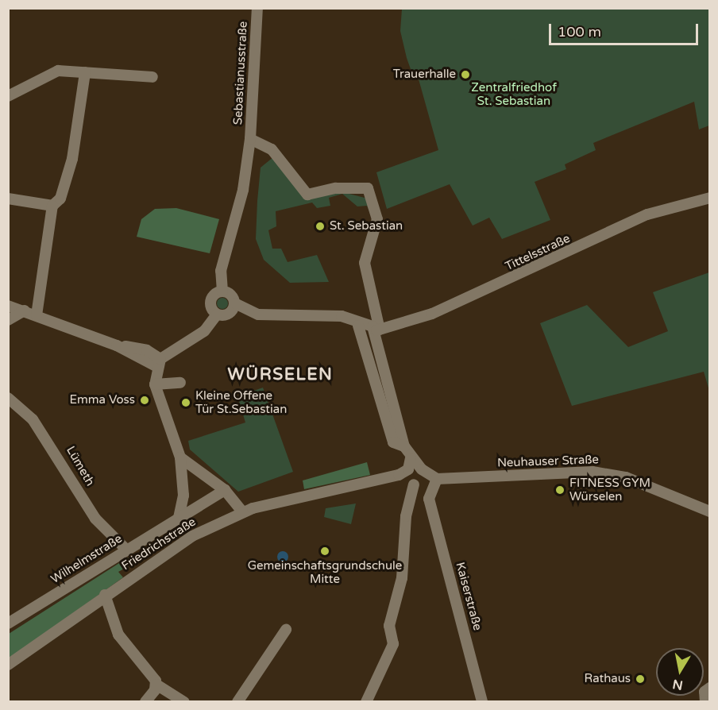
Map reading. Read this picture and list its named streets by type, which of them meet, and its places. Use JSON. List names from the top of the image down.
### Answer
{
  "streets": {
    "street": [
      "Sebastianusstraße",
      "Tittelsstraße",
      "Neuhauser Straße",
      "Lümeth",
      "Friedrichstraße",
      "Wilhelmstraße",
      "Kaiserstraße"
    ]
  },
  "crossings": [
    ["Sebastianusstraße", "Tittelsstraße"],
    ["Lümeth", "Wilhelmstraße"]
  ],
  "districts": ["WÜRSELEN"],
  "parks": ["Zentralfriedhof St. Sebastian"],
  "places": [
    "Trauerhalle",
    "St. Sebastian",
    "Emma Voss",
    "Kleine Offene Tür St.Sebastian",
    "FITNESS GYM Würselen",
    "Gemeinschaftsgrundschule Mitte",
    "Rathaus"
  ],
  "scale_bar": "100 m",
  "north": "bottom"
}
